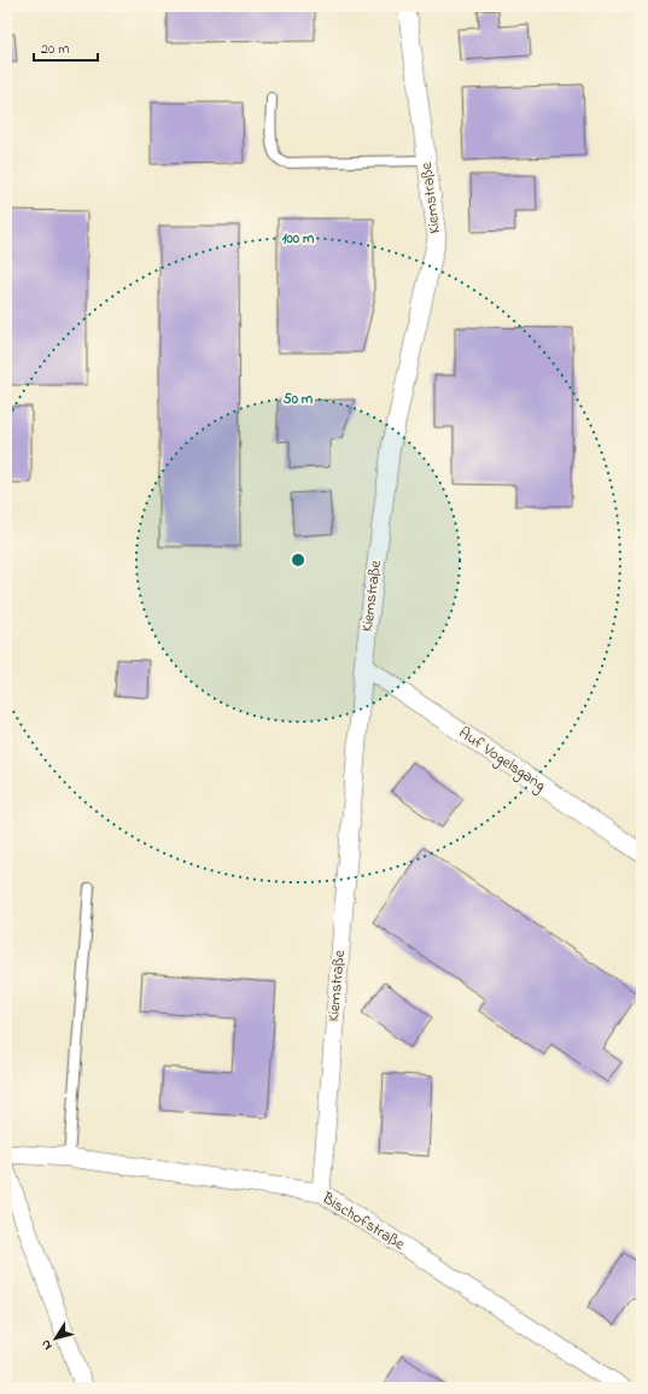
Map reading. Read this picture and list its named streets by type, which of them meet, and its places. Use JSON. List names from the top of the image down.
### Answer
{
  "streets": {
    "street": ["Kiemstraße", "Auf Vogelsgang", "Bischofstraße"]
  },
  "crossings": [
    ["Kiemstraße", "Auf Vogelsgang"],
    ["Kiemstraße", "Bischofstraße"]
  ],
  "scale_bar": "20 m",
  "north": "bottom left",
  "rings": ["100 m", "50 m"]
}
